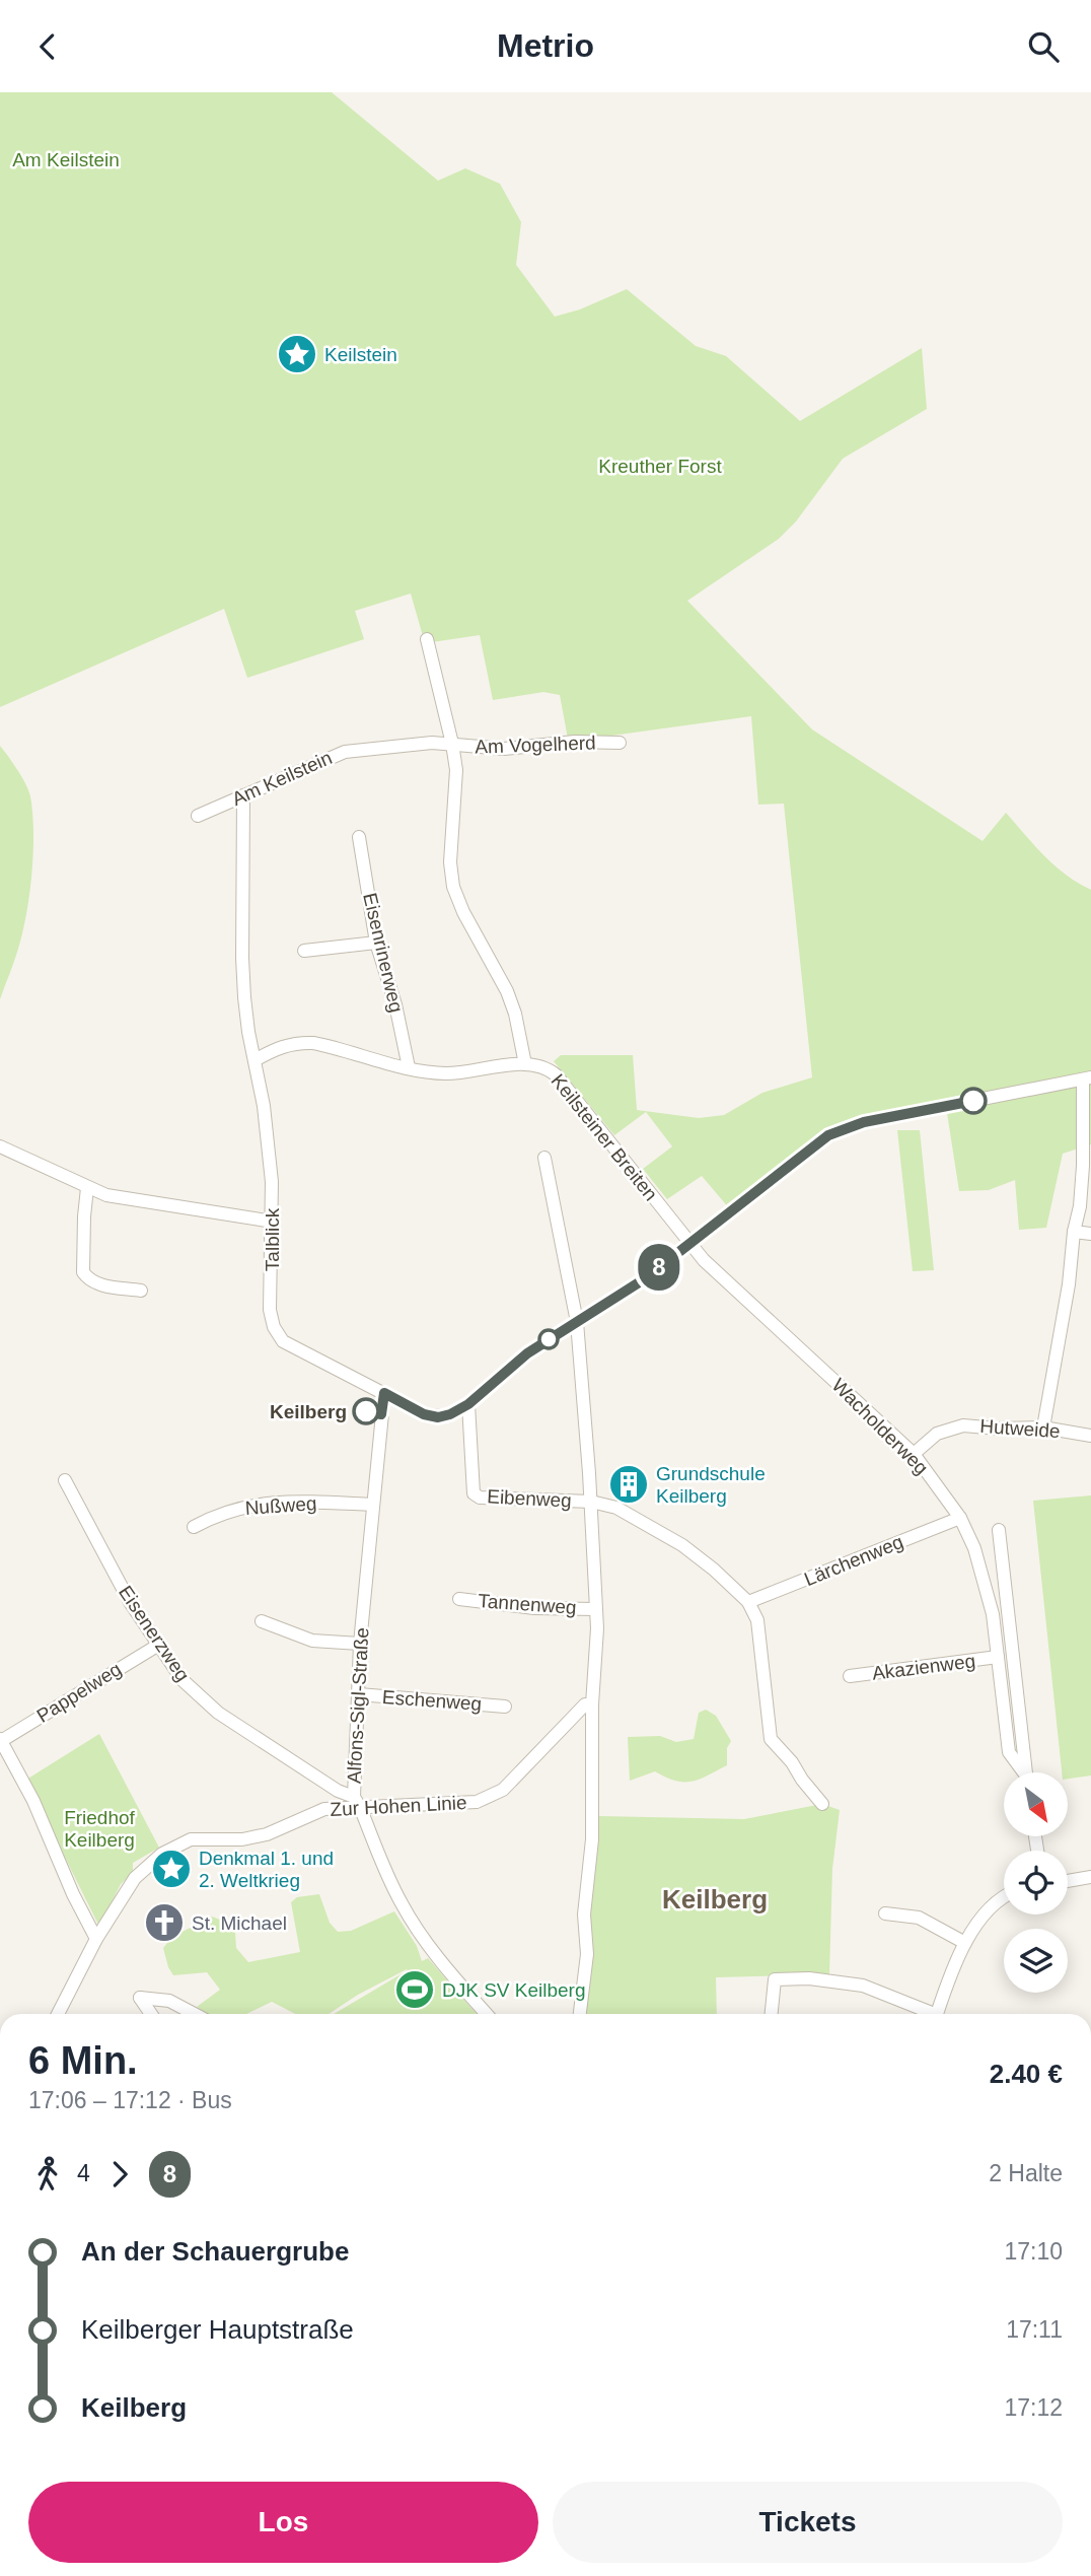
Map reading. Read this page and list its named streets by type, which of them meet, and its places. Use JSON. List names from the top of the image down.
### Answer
{
  "streets": {
    "street": [
      "Am Vogelherd",
      "Am Keilstein",
      "Eisenrinerweg",
      "Keilsteiner Breiten",
      "Talblick",
      "Wacholderweg",
      "Hutweide",
      "Eibenweg",
      "Nußweg",
      "Lärchenweg",
      "Tannenweg",
      "Eisenerzweg",
      "Akazienweg",
      "Pappelweg",
      "Eschenweg",
      "Alfons-Sigl-Straße",
      "Zur Hohen Linie"
    ]
  },
  "crossings": [
    ["Am Vogelherd", "Am Keilstein"],
    ["Am Keilstein", "Talblick"],
    ["Eisenrinerweg", "Keilsteiner Breiten"],
    ["Keilsteiner Breiten", "Talblick"],
    ["Keilsteiner Breiten", "Wacholderweg"],
    ["Talblick", "Wacholderweg"],
    ["Talblick", "Eibenweg"],
    ["Talblick", "Alfons-Sigl-Straße"],
    ["Wacholderweg", "Hutweide"],
    ["Wacholderweg", "Lärchenweg"],
    ["Wacholderweg", "Akazienweg"],
    ["Nußweg", "Alfons-Sigl-Straße"],
    ["Eisenerzweg", "Pappelweg"],
    ["Eisenerzweg", "Alfons-Sigl-Straße"],
    ["Eisenerzweg", "Zur Hohen Linie"],
    ["Eschenweg", "Alfons-Sigl-Straße"],
    ["Alfons-Sigl-Straße", "Zur Hohen Linie"]
  ],
  "districts": ["Keilberg"],
  "parks": ["Am Keilstein", "Kreuther Forst", "Friedhof Keilberg"],
  "places": {
    "place": ["Keilstein", "Denkmal 1. und 2. Weltkrieg"],
    "other": ["Keilberg"],
    "building": ["Grundschule Keilberg"],
    "church": ["St. Michael"],
    "sports": ["DJK SV Keilberg"]
  },
  "lines": ["bus line 8"],
  "north": "bottom right",
  "page": {
    "header": "Metrio",
    "on_map": "8",
    "heading": ["6 Min.", "17:06 – 17:12 · Bus", "2.40 €"],
    "legs": ["4", "8", "2 Halte"],
    "list": [
      {
        "name": "An der Schauergrube",
        "value": "17:10"
      },
      {
        "name": "Keilberger Hauptstraße",
        "value": "17:11"
      },
      {
        "name": "Keilberg",
        "value": "17:12"
      }
    ],
    "buttons": ["Los", "Tickets"]
  }
}
